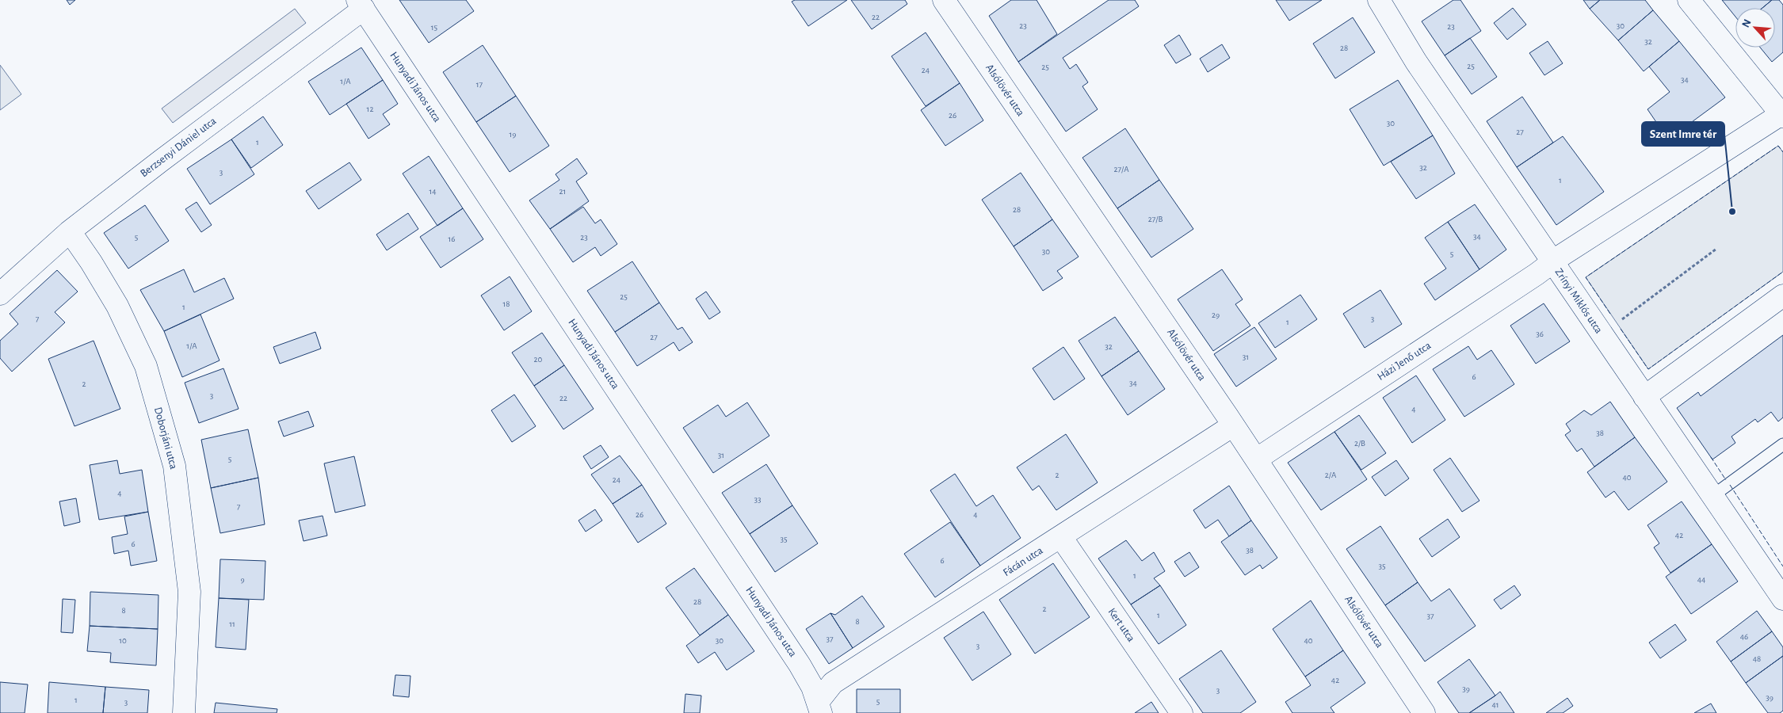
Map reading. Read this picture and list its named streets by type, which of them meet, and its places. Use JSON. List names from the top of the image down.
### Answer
{
  "streets": {
    "street": [
      "Hunyadi János utca",
      "Alsólövér utca",
      "Berzsenyi Dániel utca",
      "Zrínyi Miklós utca",
      "Házi Jenő utca",
      "Doborjáni utca",
      "Fácán utca",
      "Kert utca"
    ]
  },
  "crossings": [
    ["Hunyadi János utca", "Berzsenyi Dániel utca"],
    ["Hunyadi János utca", "Fácán utca"],
    ["Alsólövér utca", "Házi Jenő utca"],
    ["Alsólövér utca", "Fácán utca"],
    ["Berzsenyi Dániel utca", "Doborjáni utca"],
    ["Zrínyi Miklós utca", "Házi Jenő utca"],
    ["Fácán utca", "Kert utca"]
  ],
  "places": ["Szent Imre tér"],
  "house_numbers": [
    "22",
    "23",
    "30",
    "23",
    "15",
    "32",
    "28",
    "25",
    "25",
    "24",
    "34",
    "1/A",
    "17",
    "12",
    "26",
    "30",
    "27",
    "19",
    "1",
    "32",
    "27/A",
    "3",
    "1",
    "14",
    "21",
    "28",
    "27/B",
    "34",
    "5",
    "23",
    "16",
    "30",
    "5",
    "25",
    "18",
    "1",
    "29",
    "7",
    "3",
    "1",
    "36",
    "27",
    "1/A",
    "32",
    "31",
    "20",
    "6",
    "34",
    "2",
    "3",
    "22",
    "4",
    "38",
    "2/B",
    "31",
    "5",
    "2",
    "2/A",
    "40",
    "24",
    "4",
    "33",
    "7",
    "26",
    "4",
    "42",
    "35",
    "6",
    "38",
    "6",
    "35",
    "1",
    "9",
    "44",
    "28",
    "2",
    "8",
    "1",
    "37",
    "8",
    "11",
    "46",
    "37",
    "10",
    "30",
    "40",
    "3",
    "48",
    "42",
    "39",
    "3",
    "39",
    "1",
    "5",
    "3",
    "41"
  ],
  "north": "top left"
}
